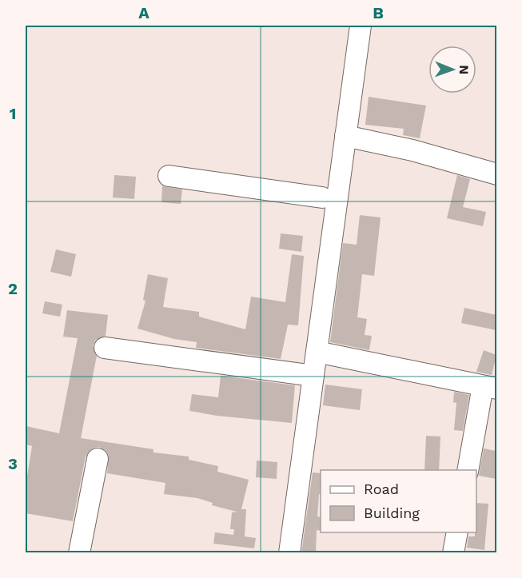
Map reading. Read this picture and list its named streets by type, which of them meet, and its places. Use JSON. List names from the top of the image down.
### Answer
{
  "legend": ["Road", "Building"],
  "north": "right",
  "grid": {
    "columns": ["A", "B"],
    "rows": ["1", "2", "3"]
  }
}
